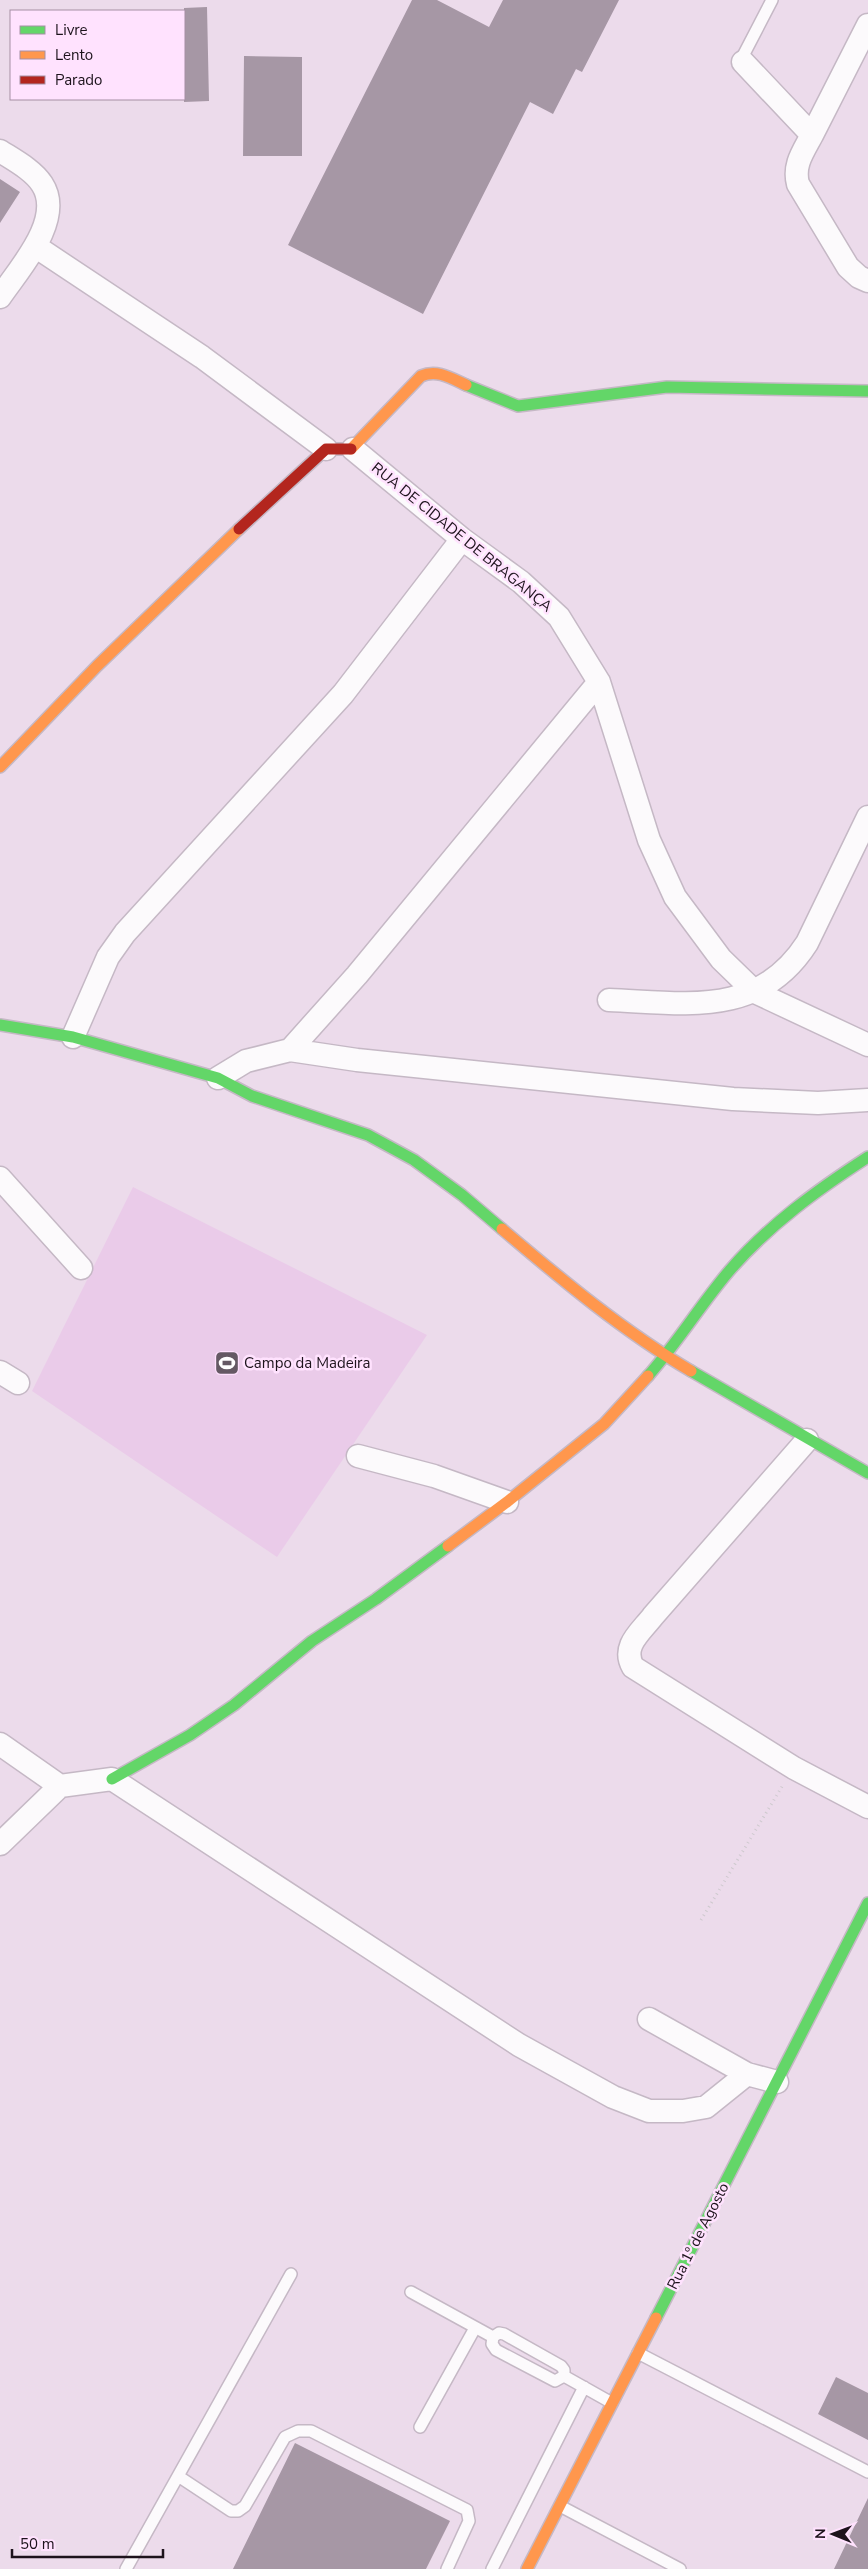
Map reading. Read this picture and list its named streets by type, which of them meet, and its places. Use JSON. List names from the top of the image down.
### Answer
{
  "streets": {
    "street": ["RUA DE CIDADE DE BRAGANÇA", "Rua 1º de Agosto"]
  },
  "places": {
    "sports": ["Campo da Madeira"]
  },
  "legend": ["Livre", "Lento", "Parado"],
  "scale_bar": "50 m",
  "north": "left"
}
